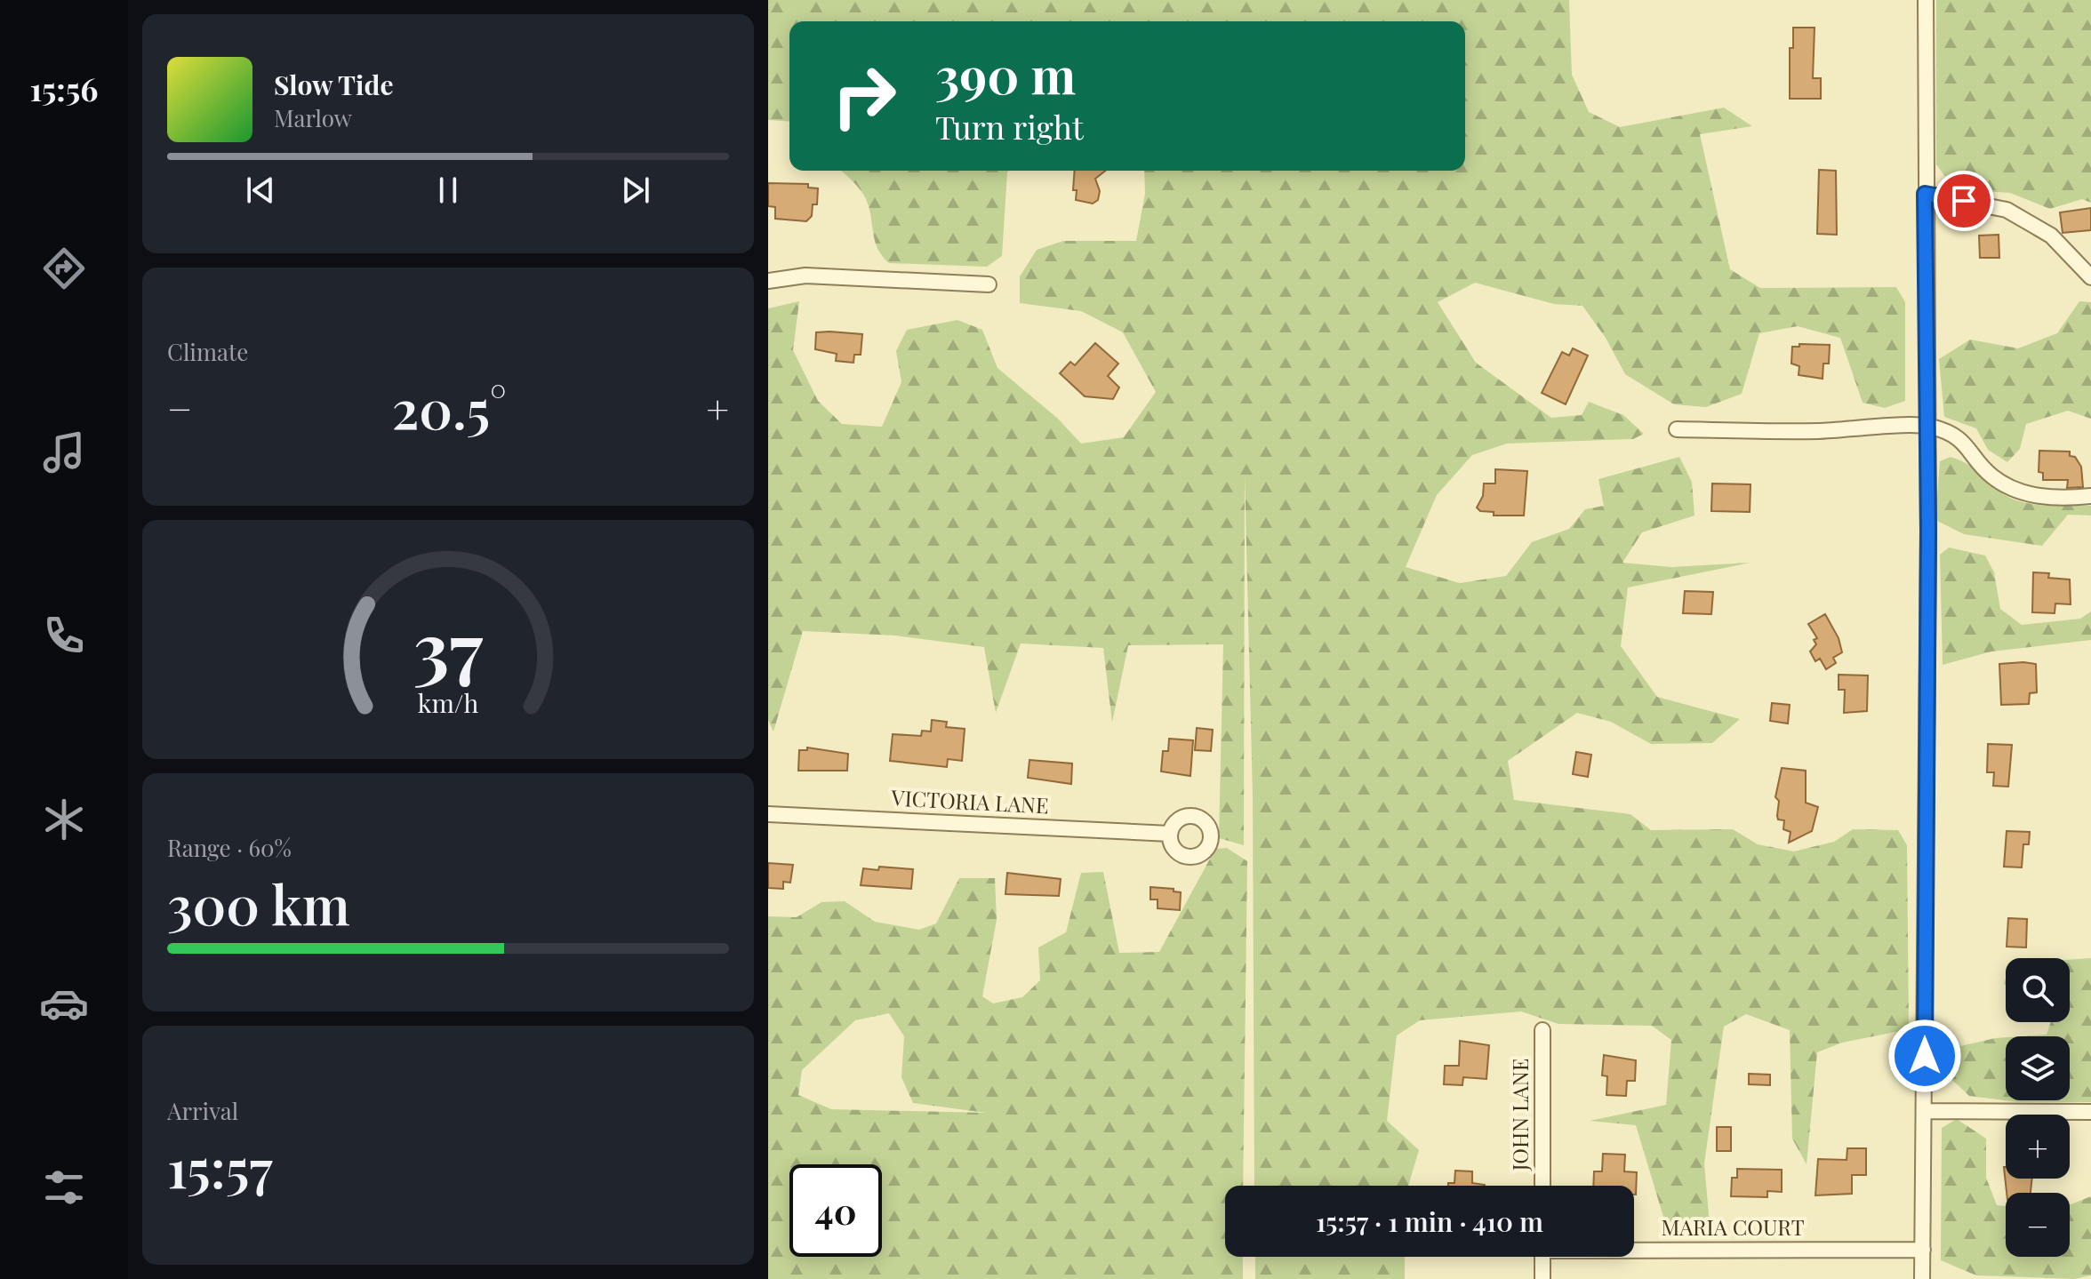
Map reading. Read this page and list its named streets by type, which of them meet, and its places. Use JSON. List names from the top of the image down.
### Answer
{
  "streets": {
    "street": ["VICTORIA LANE", "JOHN LANE", "MARIA COURT"]
  },
  "page": {
    "tabs": "15:56",
    "turn": ["390 m", "Turn right"],
    "song": ["Slow Tide", "Marlow"],
    "tile": [
      "Climate",
      ["Range · 60%", "300 km"],
      ["Arrival", "15:57"]
    ],
    "heat": ["−", "20.5°", "+"],
    "map_buttons": ["+", "−"],
    "limit": "40",
    "trip": "15:57 · 1 min · 410 m",
    "gauge": ["37", "km/h"]
  }
}
